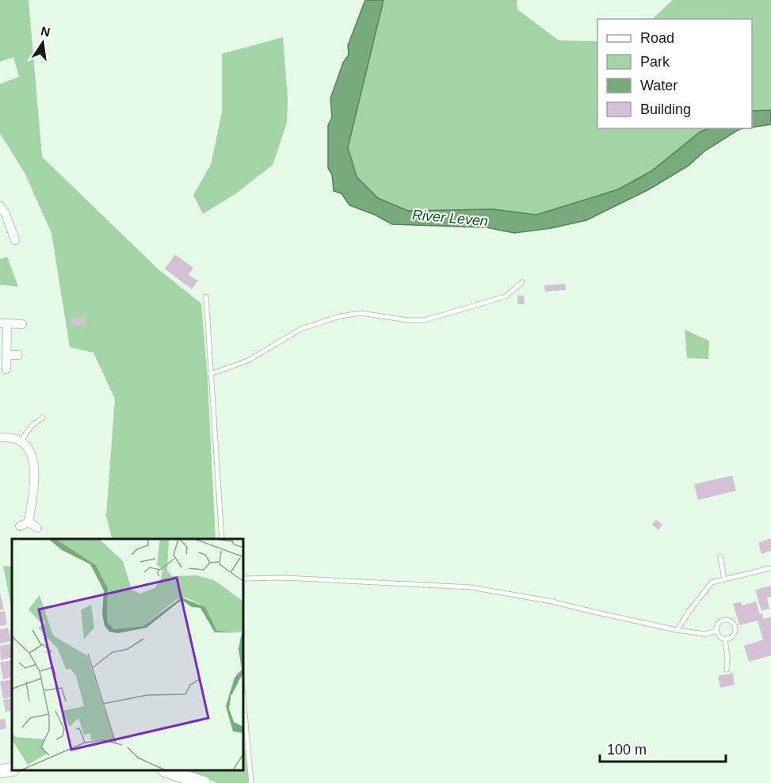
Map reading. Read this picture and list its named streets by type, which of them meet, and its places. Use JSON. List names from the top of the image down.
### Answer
{
  "water": ["River Leven"],
  "legend": [
    "Road",
    "Park",
    "Water",
    "Building"
  ],
  "scale_bar": "100 m",
  "north": "top"
}
